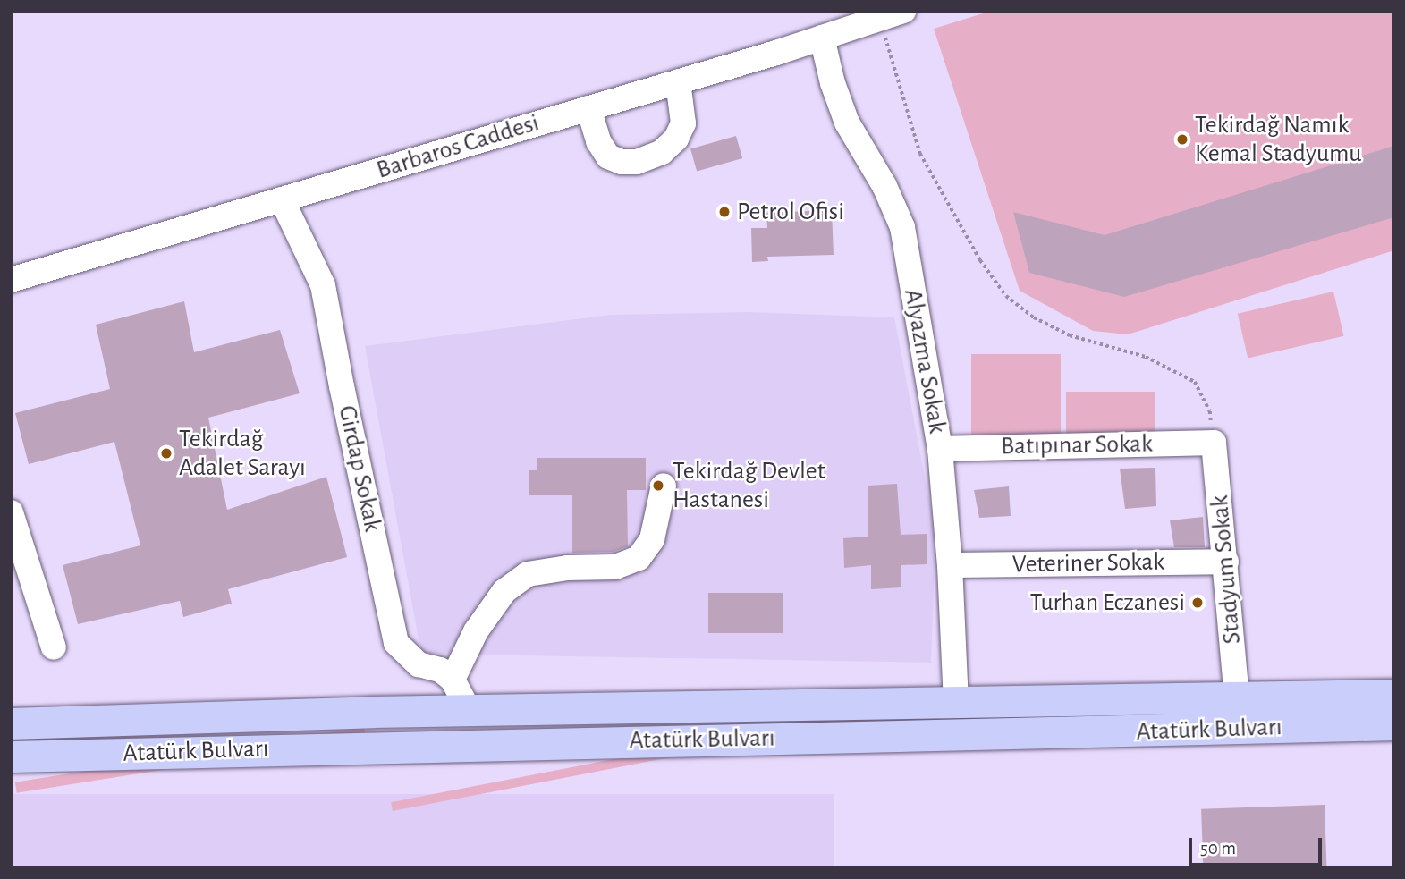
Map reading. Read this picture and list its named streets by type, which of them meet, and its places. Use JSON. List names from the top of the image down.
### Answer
{
  "streets": {
    "main road": ["Atatürk Bulvarı"],
    "street": [
      "Barbaros Caddesi",
      "Alyazma Sokak",
      "Batıpınar Sokak",
      "Girdap Sokak",
      "Veteriner Sokak",
      "Stadyum Sokak"
    ]
  },
  "crossings": [
    ["Barbaros Caddesi", "Alyazma Sokak"],
    ["Barbaros Caddesi", "Girdap Sokak"],
    ["Alyazma Sokak", "Batıpınar Sokak"],
    ["Alyazma Sokak", "Veteriner Sokak"],
    ["Alyazma Sokak", "Atatürk Bulvarı"],
    ["Batıpınar Sokak", "Stadyum Sokak"],
    ["Veteriner Sokak", "Stadyum Sokak"],
    ["Stadyum Sokak", "Atatürk Bulvarı"]
  ],
  "places": [
    "Tekirdağ Namık Kemal Stadyumu",
    "Petrol Ofisi",
    "Tekirdağ Adalet Sarayı",
    "Tekirdağ Devlet Hastanesi",
    "Turhan Eczanesi"
  ],
  "scale_bar": "50 m"
}
